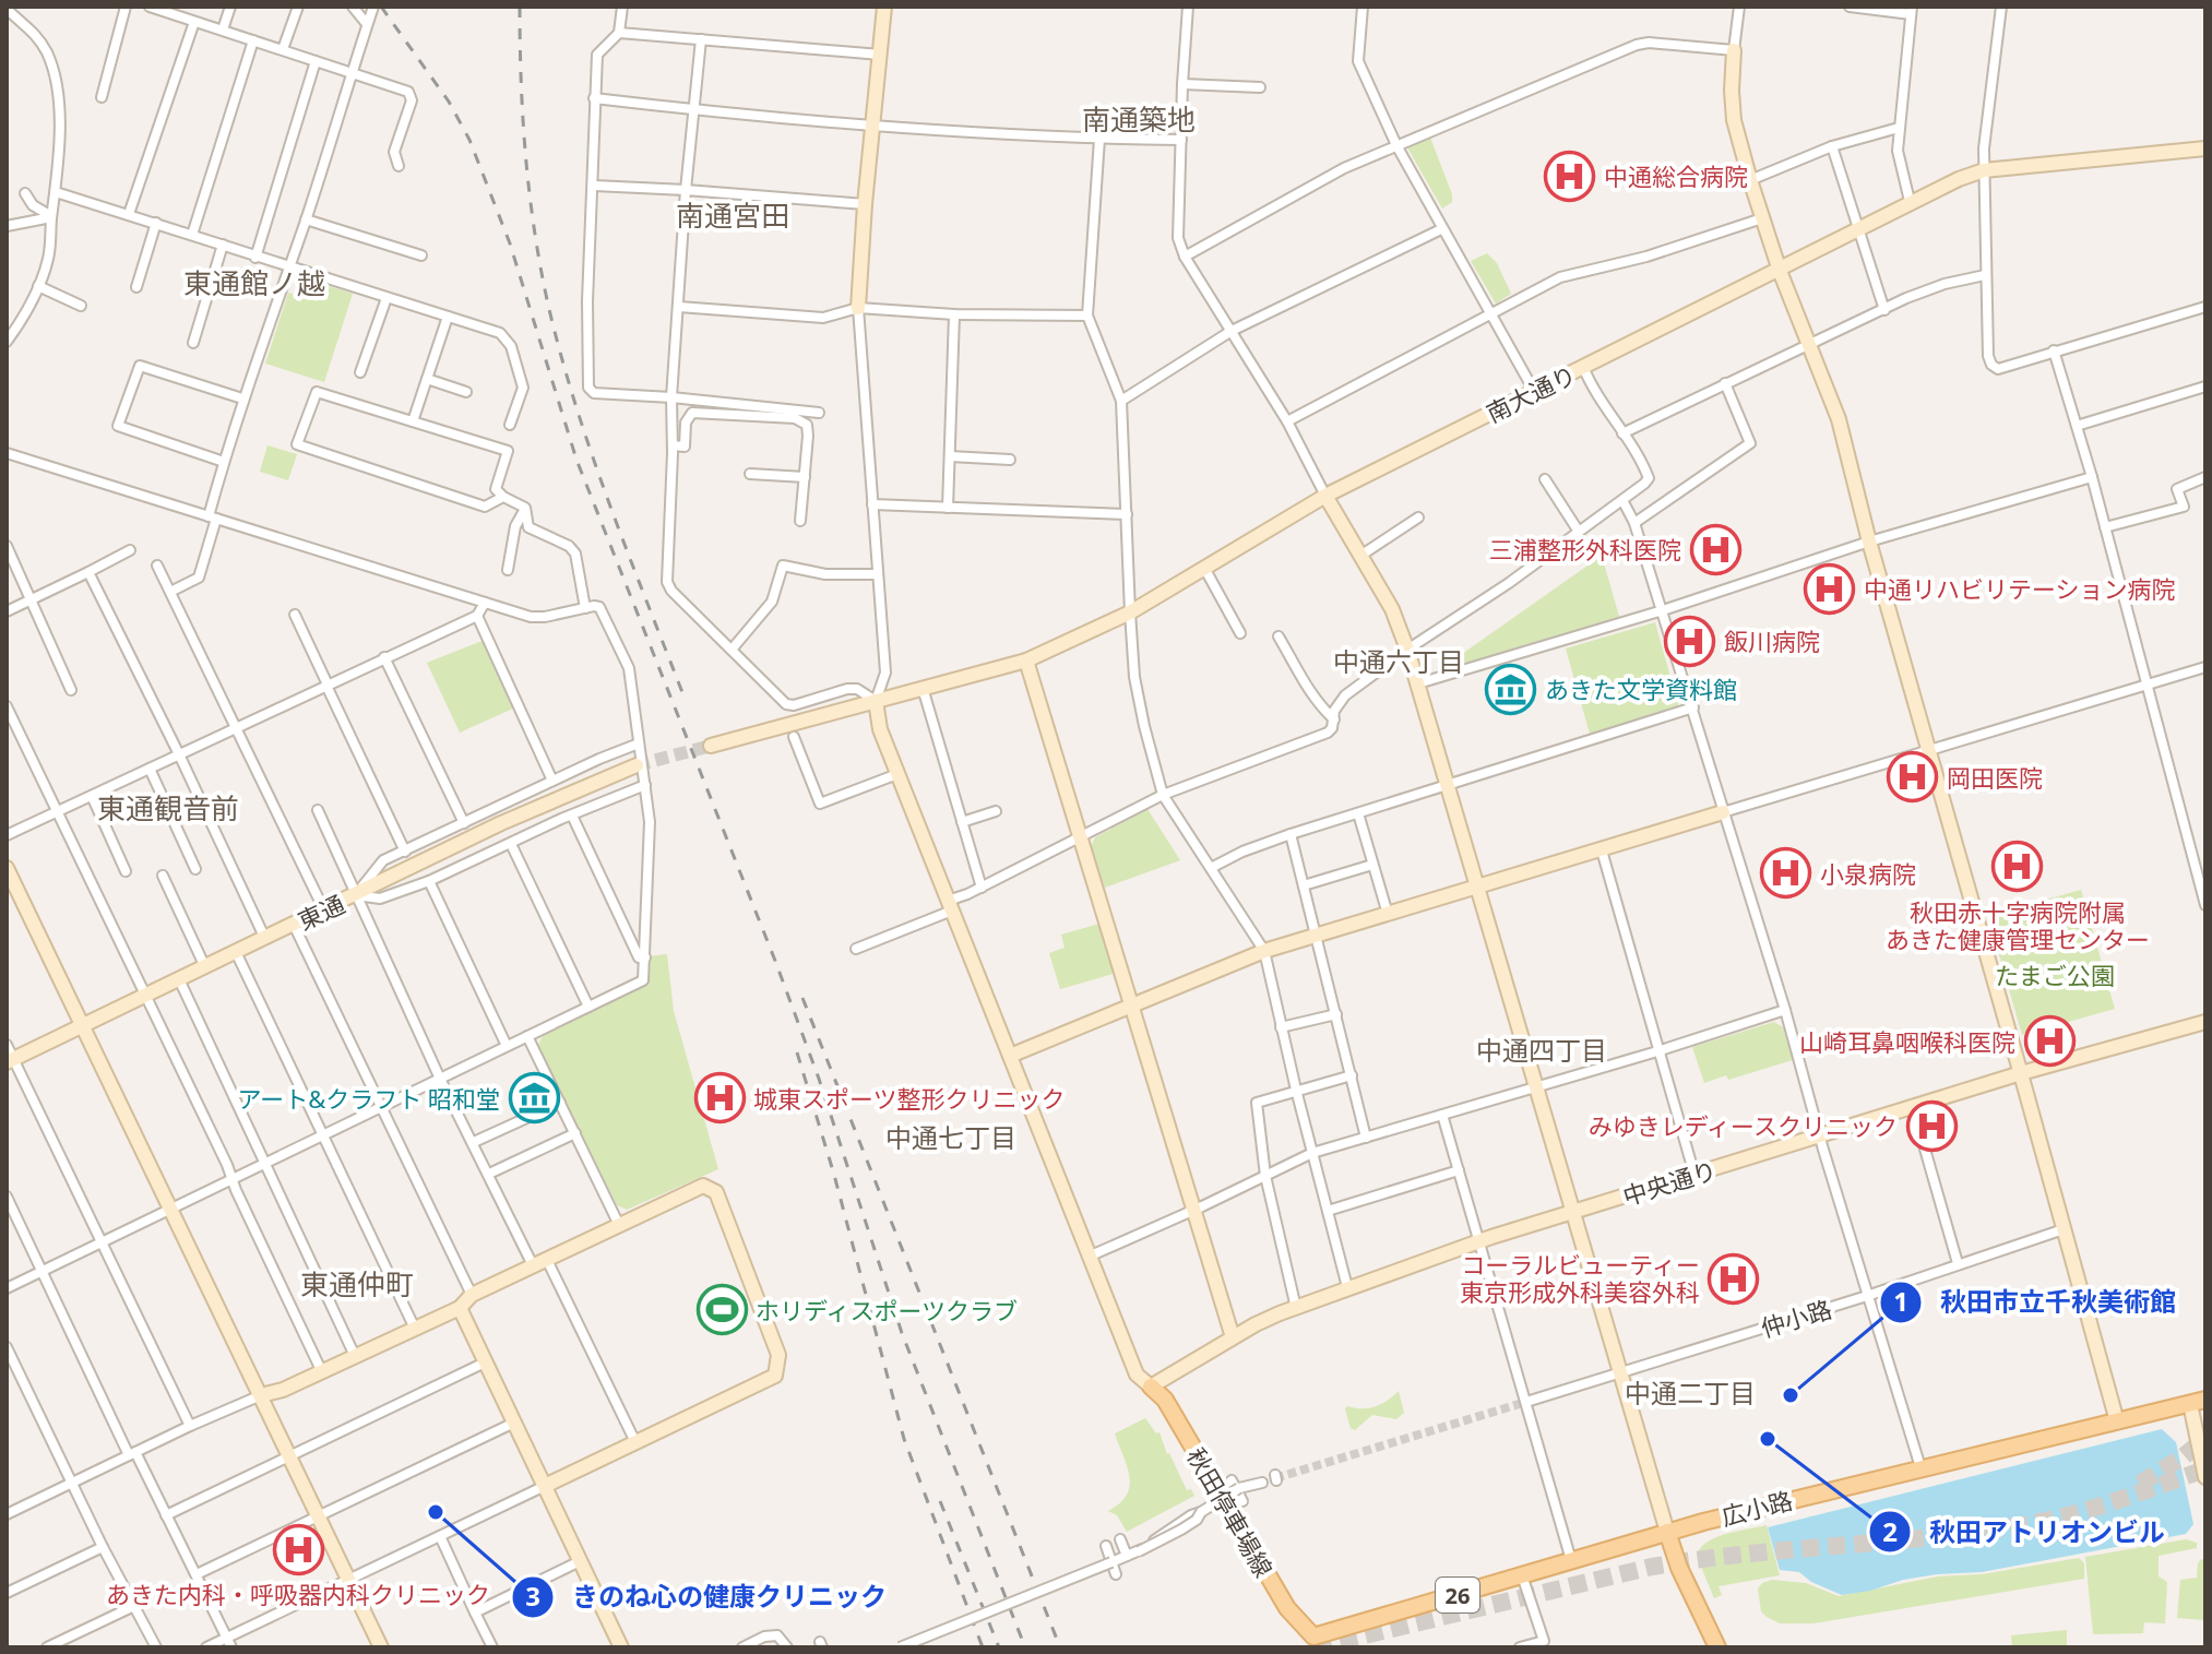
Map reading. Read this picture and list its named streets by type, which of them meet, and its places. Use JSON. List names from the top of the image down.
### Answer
{
  "streets": {
    "main road": ["広小路", "秋田停車場線", "26"],
    "street": [
      "南大通り",
      "東通",
      "中央通り",
      "仲小路"
    ]
  },
  "crossings": [
    ["中央通り", "秋田停車場線"],
    ["広小路", "秋田停車場線"]
  ],
  "districts": [
    "南通築地",
    "南通宮田",
    "東通館ノ越",
    "中通六丁目",
    "東通観音前",
    "中通四丁目",
    "中通七丁目",
    "東通仲町",
    "中通二丁目"
  ],
  "parks": ["たまご公園"],
  "places": {
    "hospital": [
      "中通総合病院",
      "三浦整形外科医院",
      "中通リハビリテーション病院",
      "飯川病院",
      "岡田医院",
      "秋田赤十字病院附属 あきた健康管理センター",
      "小泉病院",
      "山崎耳鼻咽喉科医院",
      "城東スポーツ整形クリニック",
      "みゆきレディースクリニック",
      "コーラルビューティー 東京形成外科美容外科",
      "あきた内科・呼吸器内科クリニック"
    ],
    "museum": ["あきた文学資料館", "アート&クラフト 昭和堂"],
    "sports": ["ホリディスポーツクラブ"],
    "other": ["秋田市立千秋美術館", "秋田アトリオンビル", "きのね心の健康クリニック"]
  }
}
